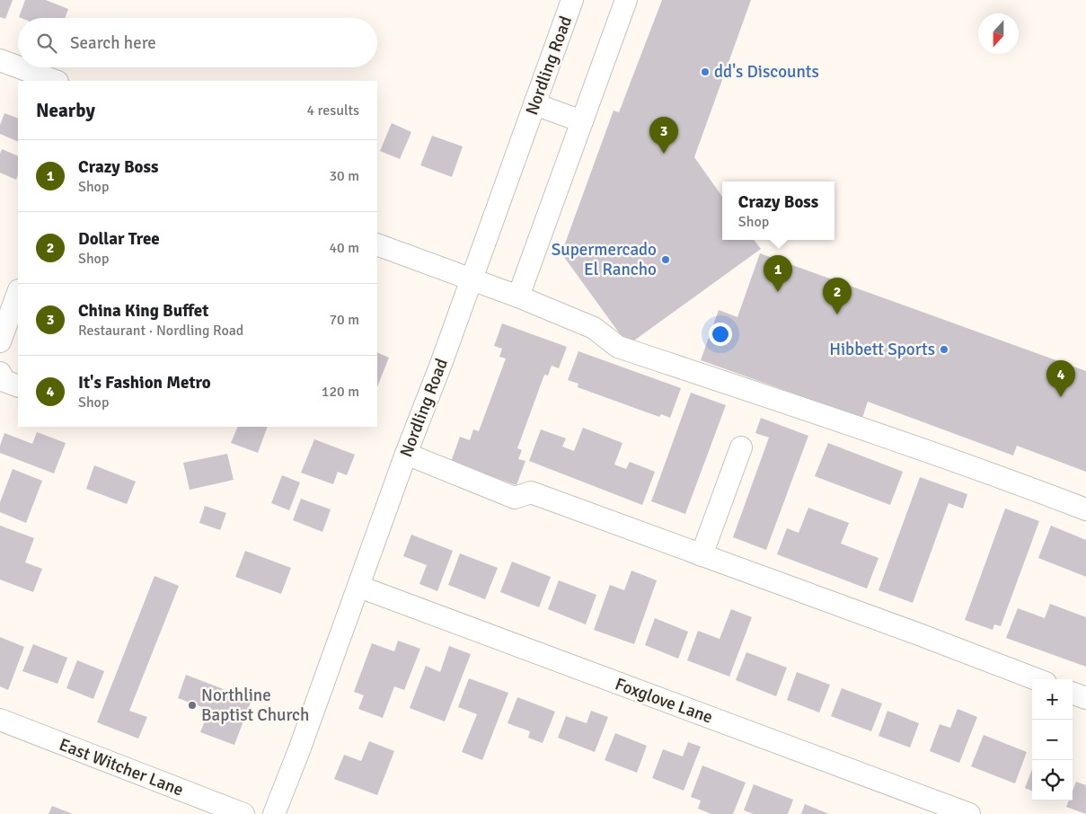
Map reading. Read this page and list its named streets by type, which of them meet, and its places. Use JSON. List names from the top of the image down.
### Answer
{
  "streets": {
    "street": ["Nordling Road", "Foxglove Lane", "East Witcher Lane"]
  },
  "crossings": [
    ["Nordling Road", "Foxglove Lane"]
  ],
  "places": [
    "dd's Discounts",
    "Supermercado El Rancho",
    "Hibbett Sports",
    "Northline Baptist Church"
  ],
  "north": "bottom",
  "page": {
    "search": "Search here",
    "heading": ["Nearby", "4 results"],
    "pins": [
      "3",
      "1",
      "2",
      "4"
    ],
    "list": [
      {
        "mark": "1",
        "name": "Crazy Boss",
        "note": "Shop",
        "value": "30 m"
      },
      {
        "mark": "2",
        "name": "Dollar Tree",
        "note": "Shop",
        "value": "40 m"
      },
      {
        "mark": "3",
        "name": "China King Buffet",
        "note": "Restaurant · Nordling Road",
        "value": "70 m"
      },
      {
        "mark": "4",
        "name": "It's Fashion Metro",
        "note": "Shop",
        "value": "120 m"
      }
    ],
    "popup": ["Crazy Boss", "Shop"],
    "map_buttons": ["+", "−"]
  }
}
